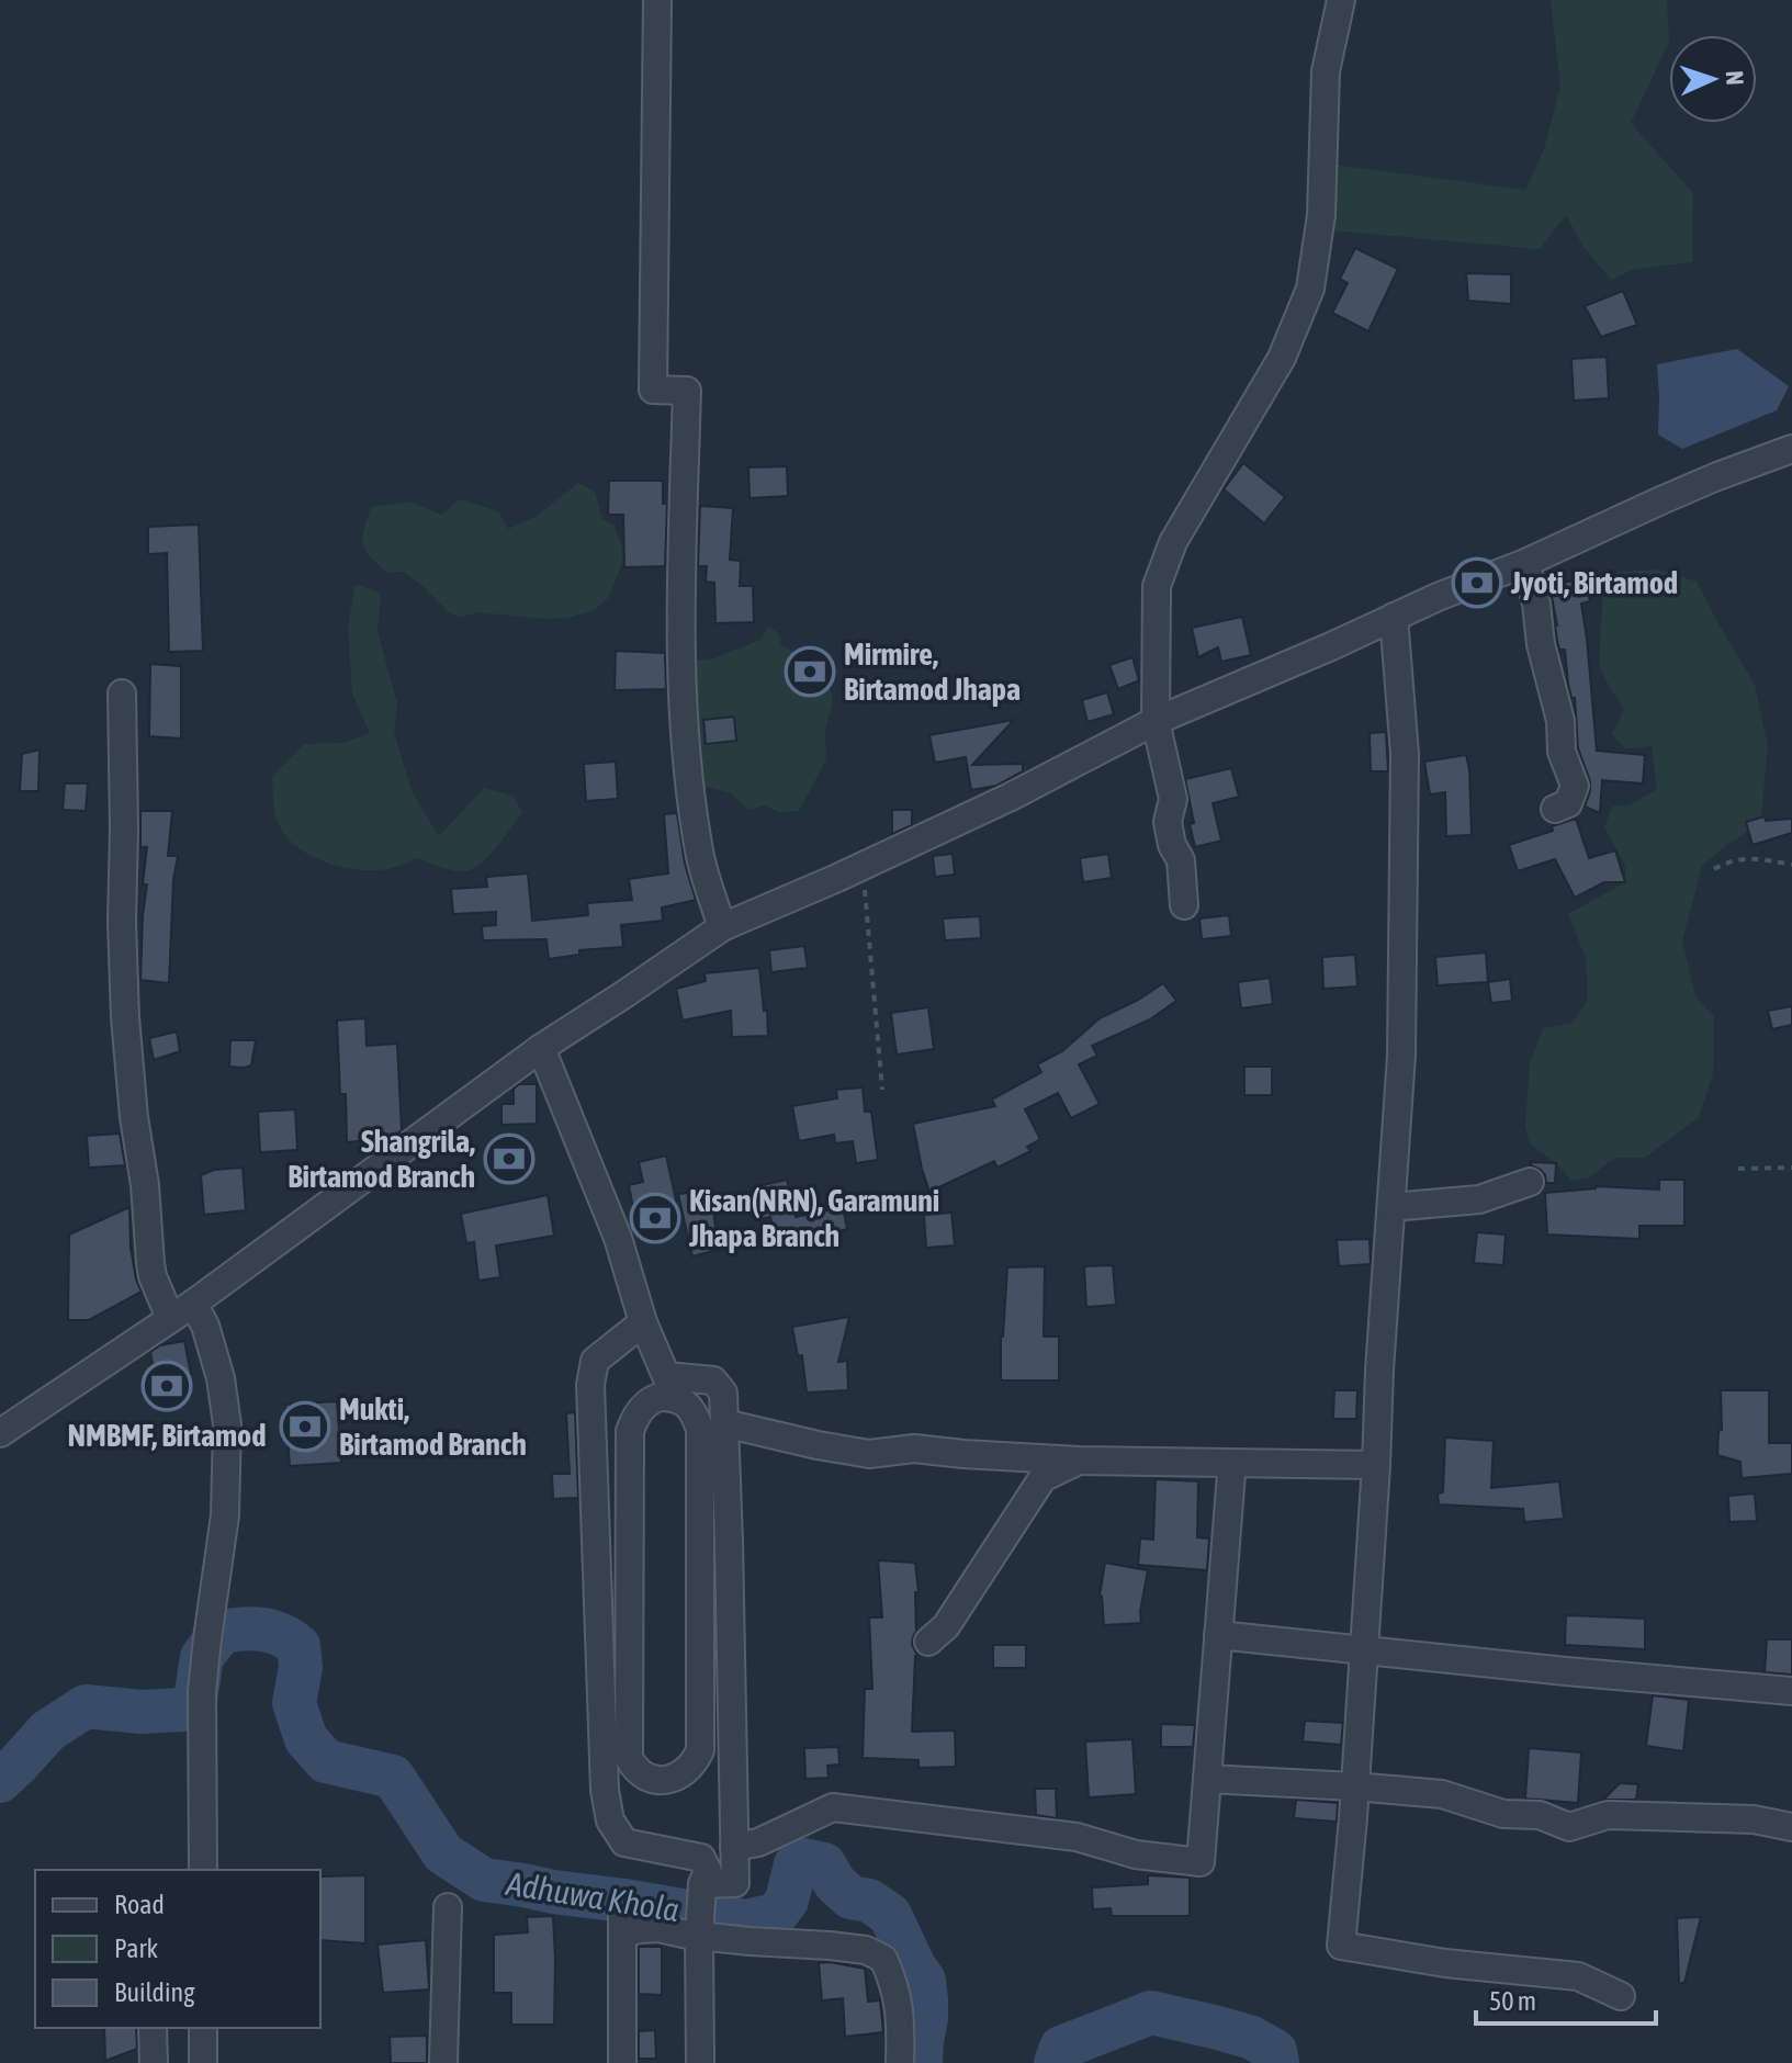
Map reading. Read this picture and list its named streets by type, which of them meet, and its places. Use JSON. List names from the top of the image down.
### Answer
{
  "water": ["Adhuwa Khola"],
  "places": {
    "bank": [
      "Jyoti, Birtamod",
      "Mirmire, Birtamod Jhapa",
      "Shangrila, Birtamod Branch",
      "Kisan(NRN), Garamuni Jhapa Branch",
      "NMBMF, Birtamod",
      "Mukti, Birtamod Branch"
    ]
  },
  "legend": ["Road", "Park", "Building"],
  "scale_bar": "50 m",
  "north": "right"
}
